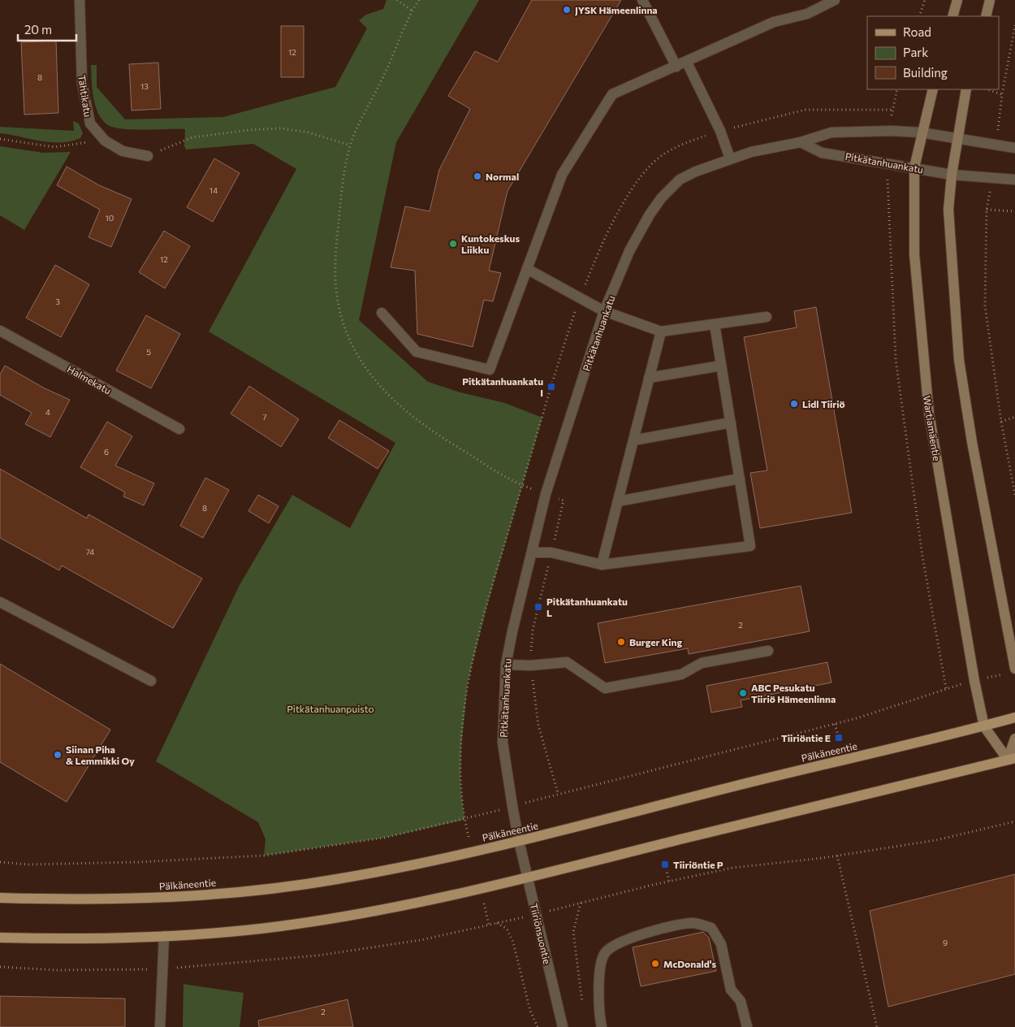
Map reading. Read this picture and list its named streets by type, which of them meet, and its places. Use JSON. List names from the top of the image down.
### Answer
{
  "streets": {
    "main road": ["Wartiamäentie", "Pälkäneentie"],
    "street": [
      "Tähtikatu",
      "Pitkätanhuankatu",
      "Halmekatu",
      "Tiiriönsuontie"
    ]
  },
  "crossings": [
    ["Pitkätanhuankatu", "Wartiamäentie"],
    ["Pitkätanhuankatu", "Pälkäneentie"],
    ["Pitkätanhuankatu", "Tiiriönsuontie"],
    ["Wartiamäentie", "Pälkäneentie"],
    ["Pälkäneentie", "Tiiriönsuontie"]
  ],
  "parks": ["Pitkätanhuanpuisto"],
  "places": {
    "other": [
      "JYSK Hämeenlinna",
      "Normal",
      "Kuntokeskus Liikku",
      "Lidl Tiiriö",
      "Burger King",
      "ABC Pesukatu Tiiriö Hämeenlinna",
      "Siinan Piha & Lemmikki Oy",
      "McDonald's"
    ],
    "transit": [
      "Pitkätanhuankatu I",
      "Pitkätanhuankatu L",
      "Tiiriöntie E",
      "Tiiriöntie P"
    ]
  },
  "house_numbers": [
    "12",
    "8",
    "13",
    "14",
    "10",
    "12",
    "3",
    "5",
    "4",
    "7",
    "6",
    "8",
    "74",
    "2",
    "9",
    "2"
  ],
  "legend": ["Road", "Park", "Building"],
  "scale_bar": "20 m"
}
